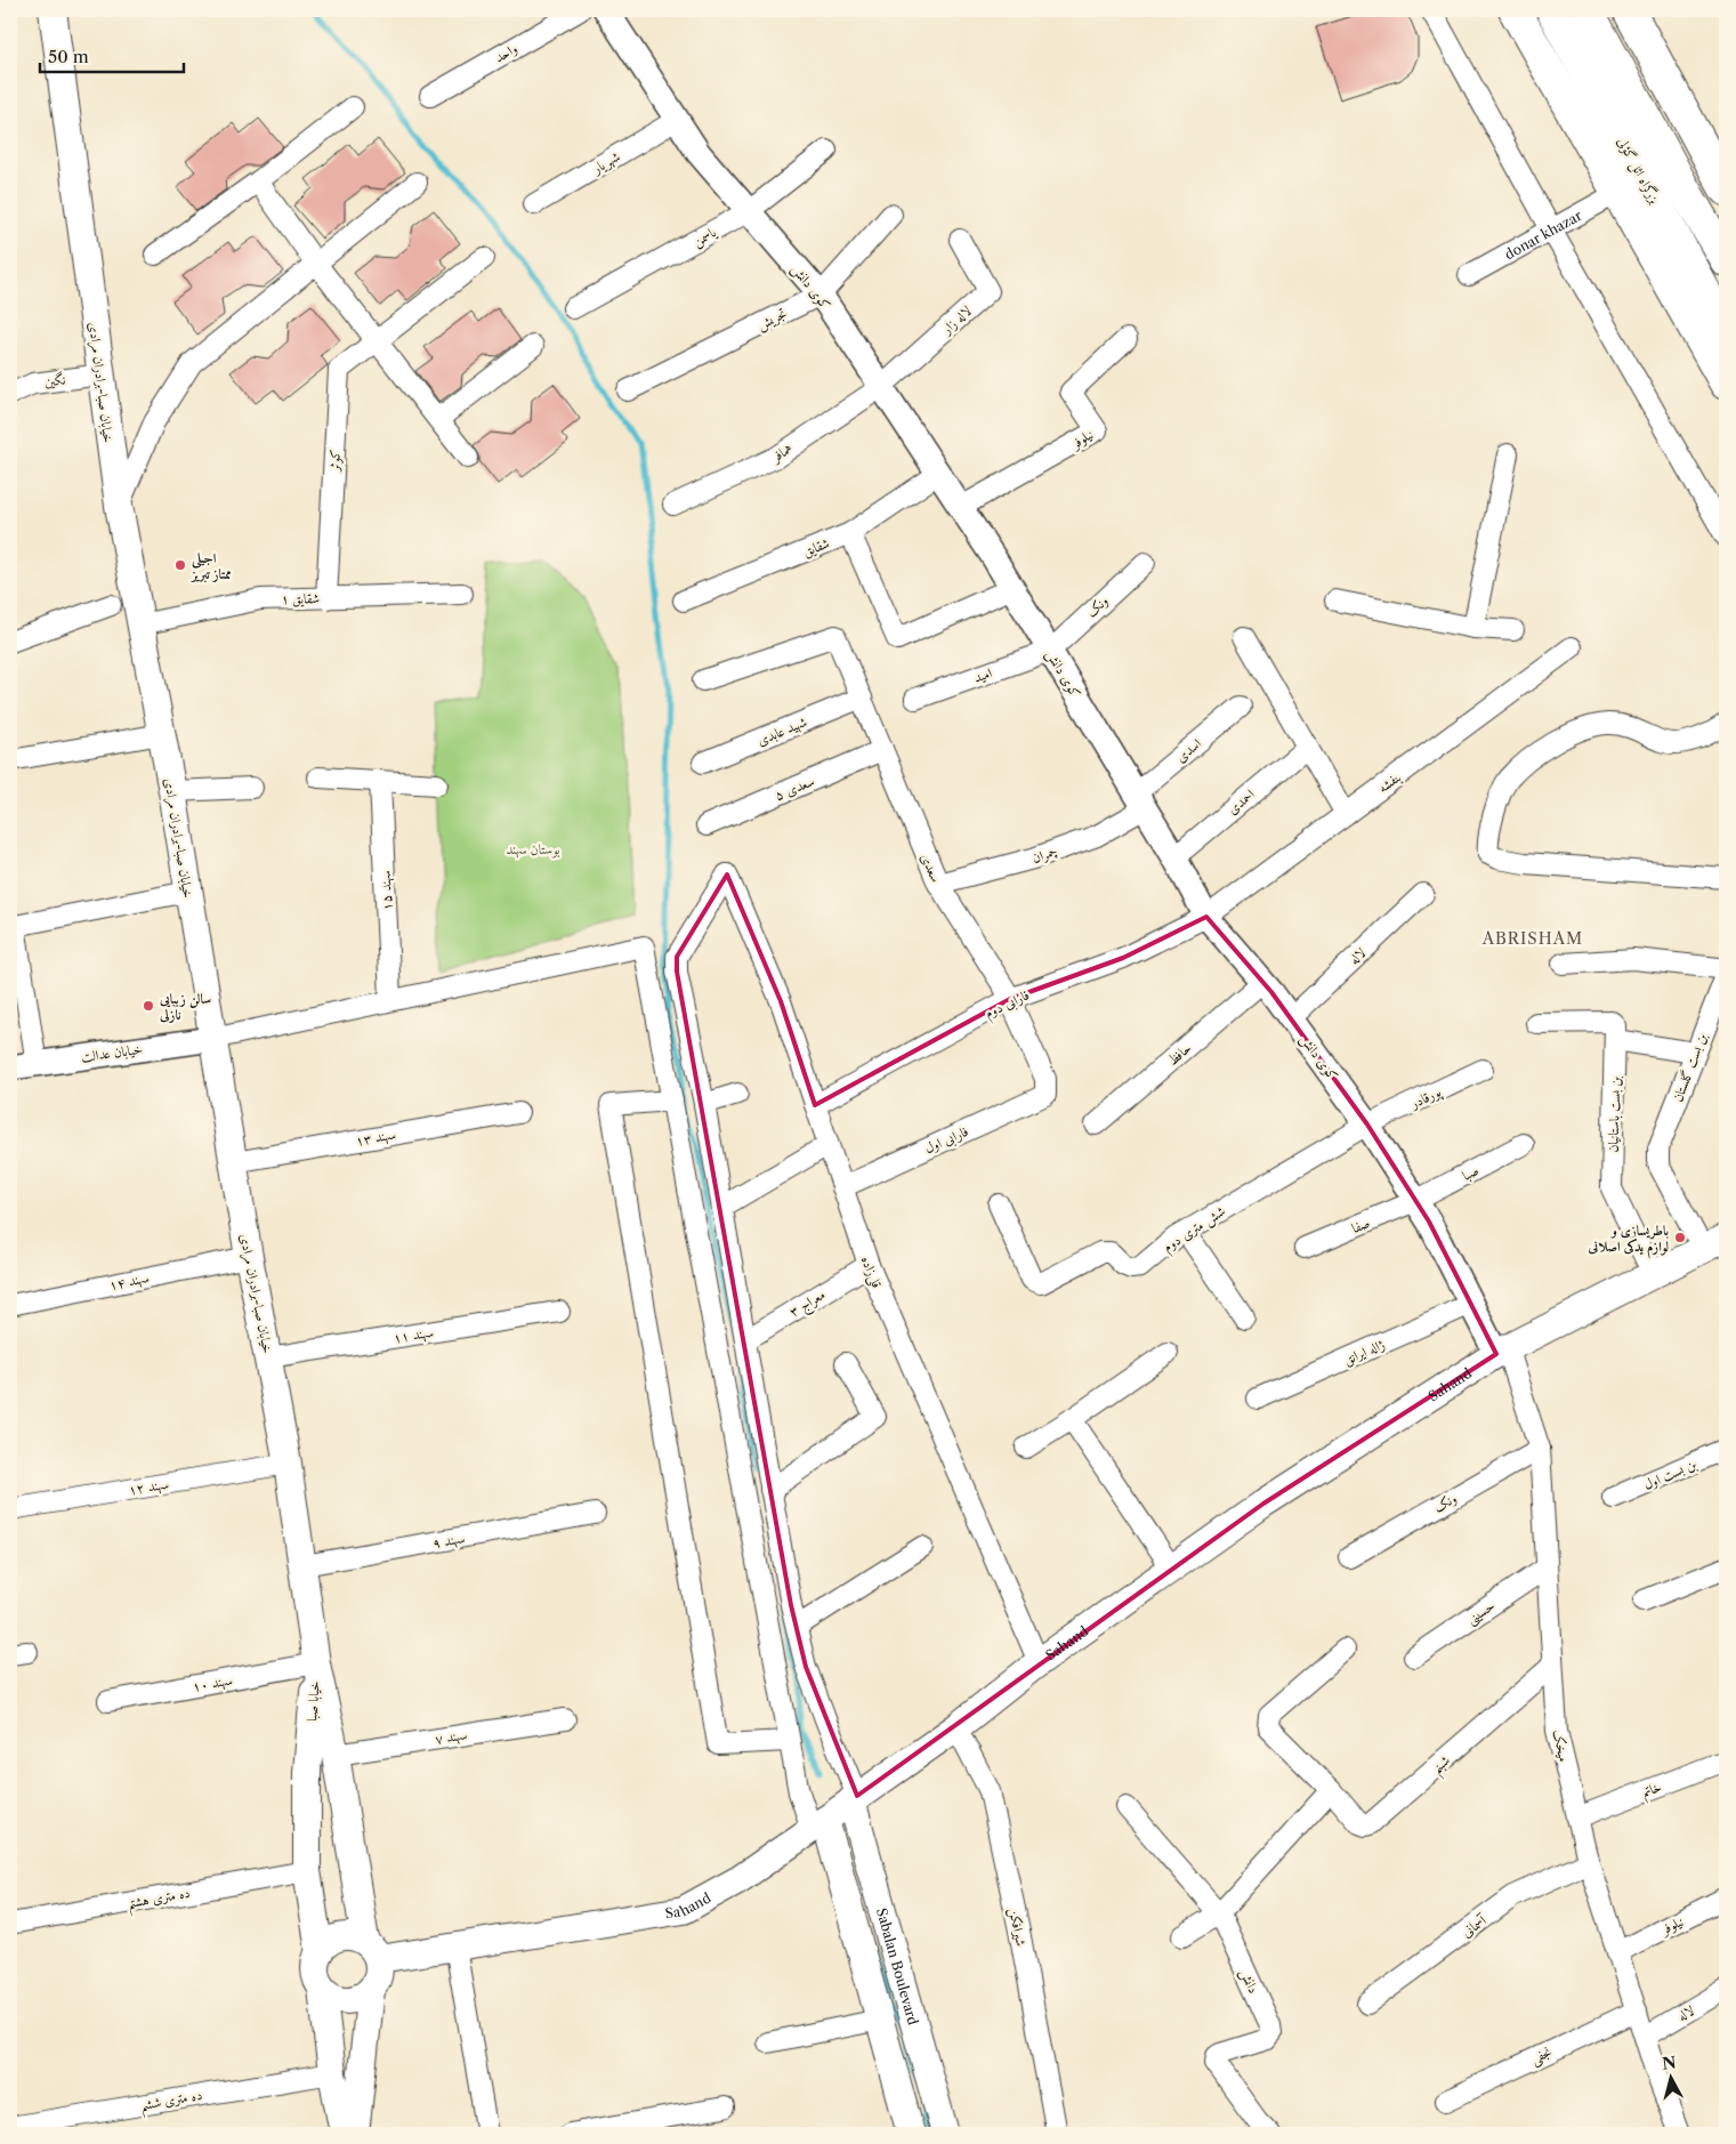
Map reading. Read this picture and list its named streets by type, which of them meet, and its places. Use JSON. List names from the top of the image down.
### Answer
{
  "streets": {
    "highway": ["بزرگراه ائل گؤلی"],
    "main road": [
      "خیابان صبا-برادران مرادی",
      "Sahand",
      "خیابا صبا",
      "Sabalan Boulevard"
    ],
    "street": [
      "واحد",
      "شهریار",
      "donar khazar",
      "یاسمن",
      "کوی دانش",
      "تجریش",
      "لاله زار",
      "نگین",
      "نیلوفر",
      "همافر",
      "کوثر",
      "شقایق",
      "شقایق ۱",
      "ونک",
      "امید",
      "شهید عابدی",
      "اسدی",
      "بنفشه",
      "سعدی ۵",
      "احمدی",
      "چمران",
      "سعدی",
      "سهند ۱۵",
      "لاله",
      "فارابی دوم",
      "خیابان عدالت",
      "حافظ",
      "بن بست گلستان",
      "پورقادر",
      "بن بست باستانیان",
      "سهند ۱۳",
      "فارابی اول",
      "صبا",
      "صفا",
      "شش متری دوم",
      "قلی‌زاده",
      "سهند ۱۴",
      "معراج ۳",
      "سهند ۱۱",
      "ژاله ایرانق",
      "بن بست اول",
      "سهند ۱۲",
      "سهند ۹",
      "حسینی",
      "سهند ۱۰",
      "سهند ۷",
      "میخک",
      "شبنم",
      "خاتم",
      "ده متری هشتم",
      "آسمانی",
      "شیر‌افکن",
      "دانش",
      "نجفی",
      "ده متری ششم"
    ]
  },
  "crossings": [
    ["شهریار", "کوی دانش"],
    ["یاسمن", "کوی دانش"],
    ["کوی دانش", "تجریش"],
    ["کوی دانش", "لاله زار"],
    ["کوی دانش", "نیلوفر"],
    ["کوی دانش", "همافر"],
    ["کوی دانش", "شقایق"],
    ["کوی دانش", "ونک"],
    ["کوی دانش", "امید"],
    ["کوی دانش", "اسدی"],
    ["کوی دانش", "بنفشه"],
    ["کوی دانش", "احمدی"],
    ["کوی دانش", "چمران"],
    ["کوی دانش", "لاله"],
    ["کوی دانش", "فارابی دوم"],
    ["کوی دانش", "حافظ"],
    ["کوی دانش", "پورقادر"],
    ["کوی دانش", "صبا"],
    ["کوی دانش", "صفا"],
    ["کوی دانش", "شش متری دوم"],
    ["کوی دانش", "ژاله ایرانق"],
    ["کوی دانش", "Sahand"],
    ["کوی دانش", "میخک"],
    ["لاله زار", "همافر"],
    ["نگین", "خیابان صبا-برادران مرادی"],
    ["خیابان صبا-برادران مرادی", "شقایق ۱"],
    ["خیابان صبا-برادران مرادی", "خیابان عدالت"],
    ["خیابان صبا-برادران مرادی", "سهند ۱۳"],
    ["خیابان صبا-برادران مرادی", "سهند ۱۴"],
    ["خیابان صبا-برادران مرادی", "سهند ۱۱"],
    ["خیابان صبا-برادران مرادی", "سهند ۱۲"],
    ["خیابان صبا-برادران مرادی", "سهند ۹"],
    ["خیابان صبا-برادران مرادی", "سهند ۱۰"],
    ["خیابان صبا-برادران مرادی", "خیابا صبا"],
    ["نیلوفر", "میخک"],
    ["کوثر", "شقایق ۱"],
    ["ونک", "امید"],
    ["ونک", "میخک"],
    ["شهید عابدی", "سعدی"],
    ["اسدی", "چمران"],
    ["بنفشه", "فارابی دوم"],
    ["سعدی ۵", "سعدی"],
    ["چمران", "سعدی"],
    ["سعدی", "فارابی دوم"],
    ["سعدی", "فارابی اول"],
    ["لاله", "میخک"],
    ["فارابی دوم", "قلی‌زاده"],
    ["بن بست گلستان", "Sahand"],
    ["پورقادر", "شش متری دوم"],
    ["بن بست باستانیان", "Sahand"],
    ["فارابی اول", "قلی‌زاده"],
    ["صبا", "صفا"],
    ["قلی‌زاده", "معراج ۳"],
    ["قلی‌زاده", "Sahand"],
    ["Sahand", "خیابا صبا"],
    ["Sahand", "میخک"],
    ["Sahand", "شیر‌افکن"],
    ["Sahand", "Sabalan Boulevard"],
    ["حسینی", "میخک"],
    ["سهند ۱۰", "خیابا صبا"],
    ["خیابا صبا", "سهند ۷"],
    ["خیابا صبا", "ده متری هشتم"],
    ["میخک", "شبنم"],
    ["میخک", "خاتم"],
    ["میخک", "آسمانی"],
    ["میخک", "نجفی"]
  ],
  "districts": ["ABRISHAM"],
  "parks": ["بوستان سهند"],
  "places": ["اجیلی ممتاز تبریز", "سالن زیبایی نازلی", "باطریسازی و لوازم یدکی اصلانی"],
  "scale_bar": "50 m",
  "north": "top"
}
